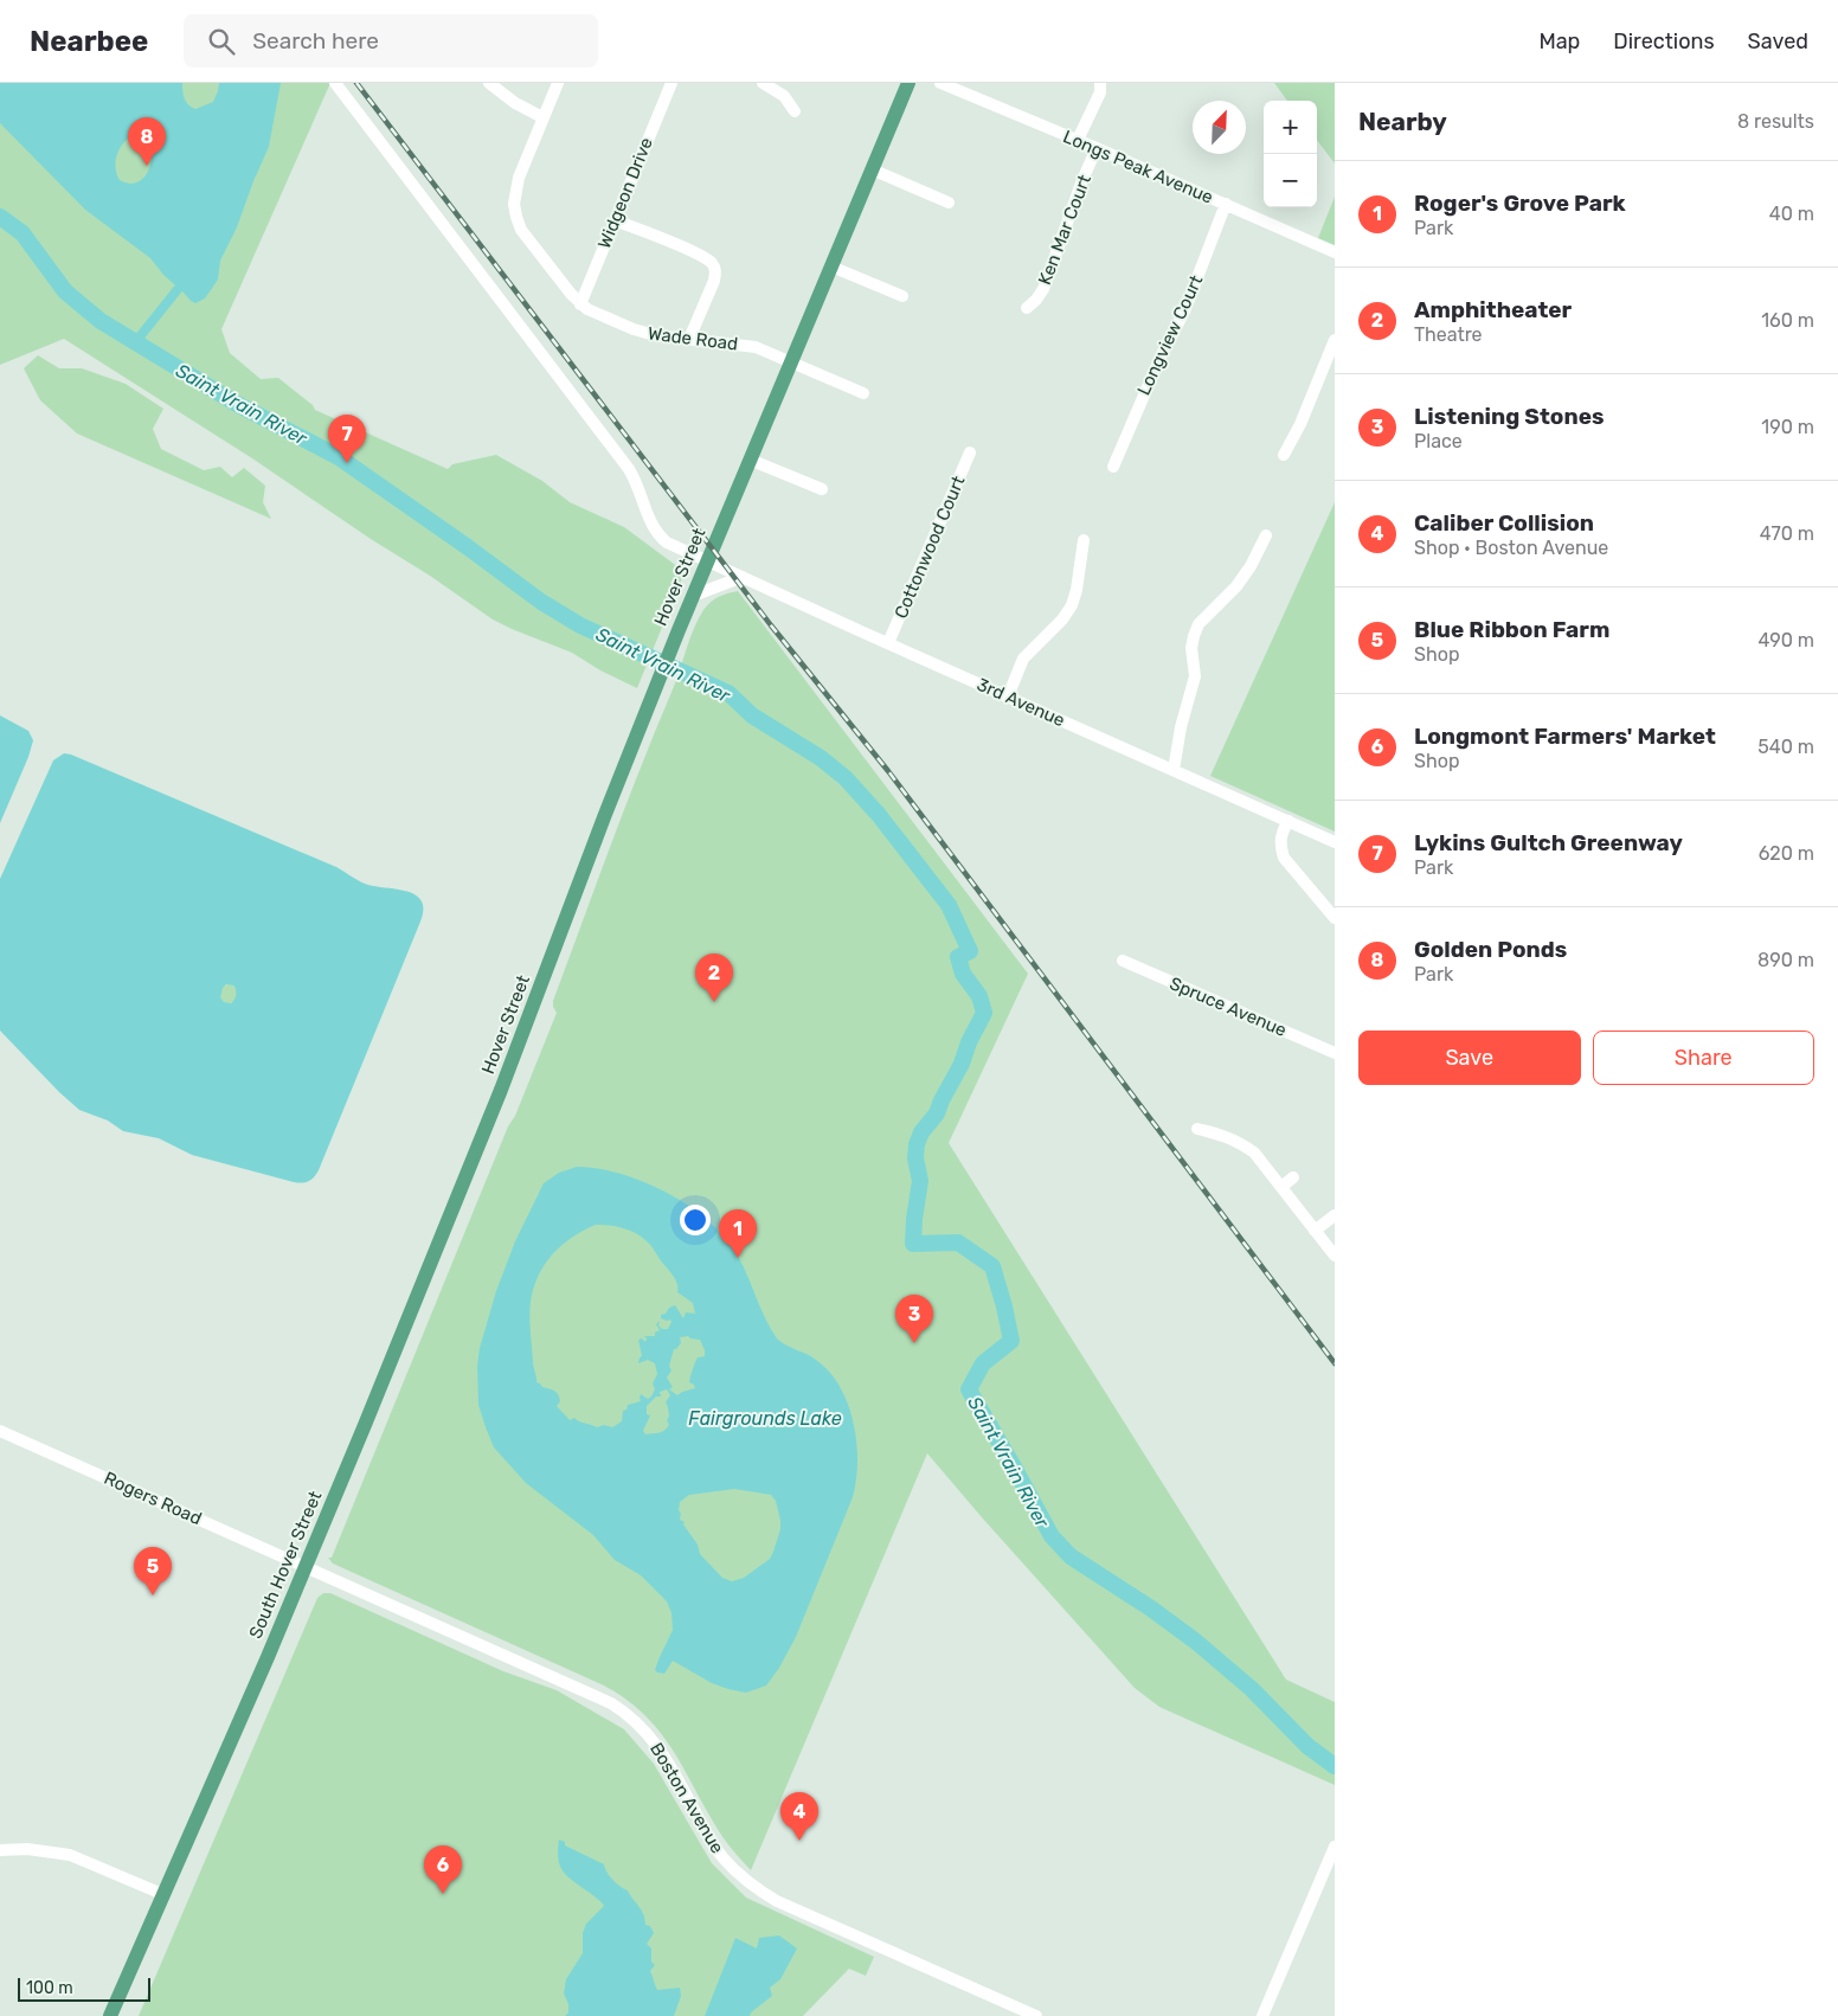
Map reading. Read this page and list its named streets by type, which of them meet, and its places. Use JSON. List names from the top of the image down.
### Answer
{
  "streets": {
    "main road": ["Hover Street", "South Hover Street"],
    "street": [
      "Longs Peak Avenue",
      "Widgeon Drive",
      "Ken Mar Court",
      "Longview Court",
      "Wade Road",
      "Cottonwood Court",
      "3rd Avenue",
      "Spruce Avenue",
      "Rogers Road",
      "Boston Avenue"
    ]
  },
  "crossings": [
    ["Longs Peak Avenue", "Ken Mar Court"],
    ["Longs Peak Avenue", "Longview Court"],
    ["Widgeon Drive", "Wade Road"],
    ["Wade Road", "Hover Street"],
    ["Cottonwood Court", "3rd Avenue"],
    ["Hover Street", "3rd Avenue"],
    ["Hover Street", "South Hover Street"],
    ["Rogers Road", "South Hover Street"],
    ["Rogers Road", "Boston Avenue"],
    ["South Hover Street", "Boston Avenue"]
  ],
  "water": ["Saint Vrain River", "Fairgrounds Lake"],
  "scale_bar": "100 m",
  "north": "top right",
  "page": {
    "header": "Nearbee",
    "search": "Search here",
    "nav": ["Map", "Directions", "Saved"],
    "heading": ["Nearby", "8 results"],
    "map_buttons": ["+", "−"],
    "pins": [
      "8",
      "7",
      "2",
      "1",
      "3",
      "5",
      "4",
      "6"
    ],
    "list": [
      {
        "mark": "1",
        "name": "Roger's Grove Park",
        "note": "Park",
        "value": "40 m"
      },
      {
        "mark": "2",
        "name": "Amphitheater",
        "note": "Theatre",
        "value": "160 m"
      },
      {
        "mark": "3",
        "name": "Listening Stones",
        "note": "Place",
        "value": "190 m"
      },
      {
        "mark": "4",
        "name": "Caliber Collision",
        "note": "Shop · Boston Avenue",
        "value": "470 m"
      },
      {
        "mark": "5",
        "name": "Blue Ribbon Farm",
        "note": "Shop",
        "value": "490 m"
      },
      {
        "mark": "6",
        "name": "Longmont Farmers' Market",
        "note": "Shop",
        "value": "540 m"
      },
      {
        "mark": "7",
        "name": "Lykins Gultch Greenway",
        "note": "Park",
        "value": "620 m"
      },
      {
        "mark": "8",
        "name": "Golden Ponds",
        "note": "Park",
        "value": "890 m"
      }
    ],
    "buttons": ["Save", "Share"],
    "scale": "100 m"
  }
}
